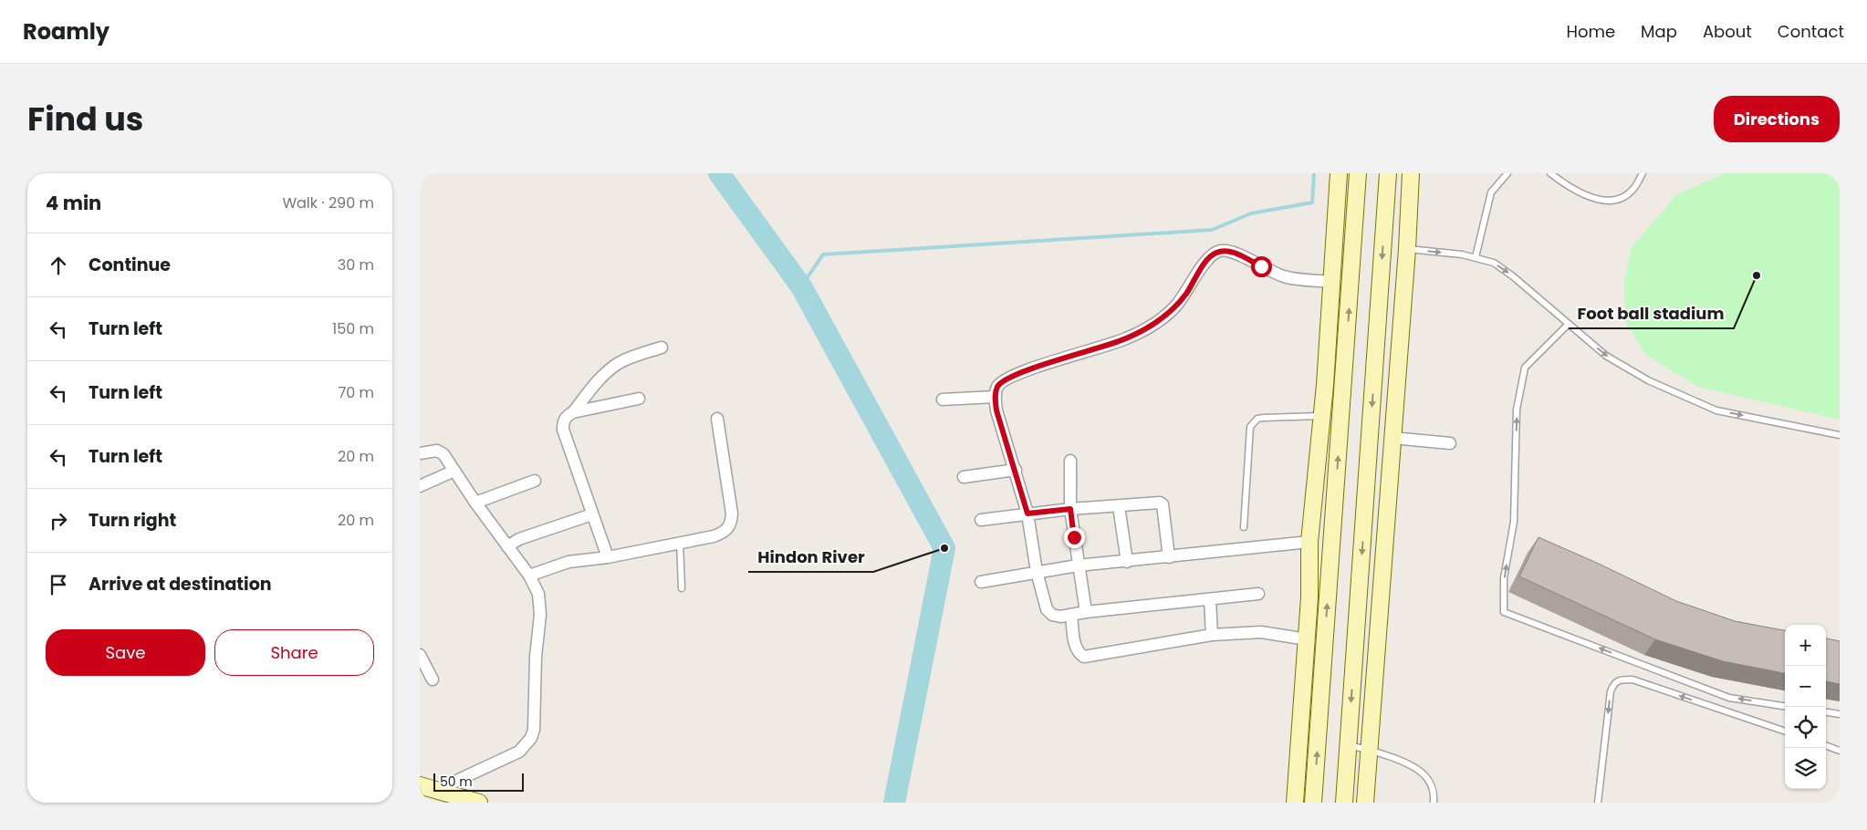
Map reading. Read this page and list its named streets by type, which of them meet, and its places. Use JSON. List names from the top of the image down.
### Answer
{
  "places": ["Foot ball stadium", "Hindon River"],
  "scale_bar": "50 m",
  "page": {
    "header": "Roamly",
    "nav": [
      "Home",
      "Map",
      "About",
      "Contact"
    ],
    "title": "Find us",
    "buttons": [
      "Directions",
      ["Save", "Share"]
    ],
    "heading": ["4 min", "Walk · 290 m"],
    "list": [
      ["Continue", "30 m"],
      ["Turn left", "150 m"],
      ["Turn left", "70 m"],
      ["Turn left", "20 m"],
      ["Turn right", "20 m"],
      "Arrive at destination"
    ],
    "map_buttons": ["+", "−"],
    "scale": "50 m"
  }
}
